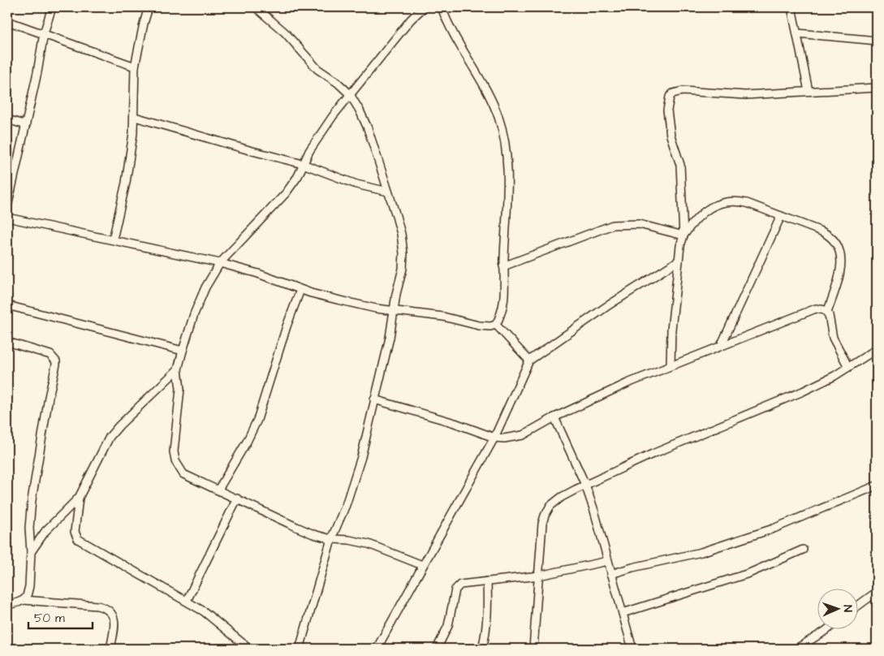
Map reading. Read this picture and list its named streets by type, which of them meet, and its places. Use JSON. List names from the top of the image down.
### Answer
{
  "scale_bar": "50 m",
  "north": "right"
}
